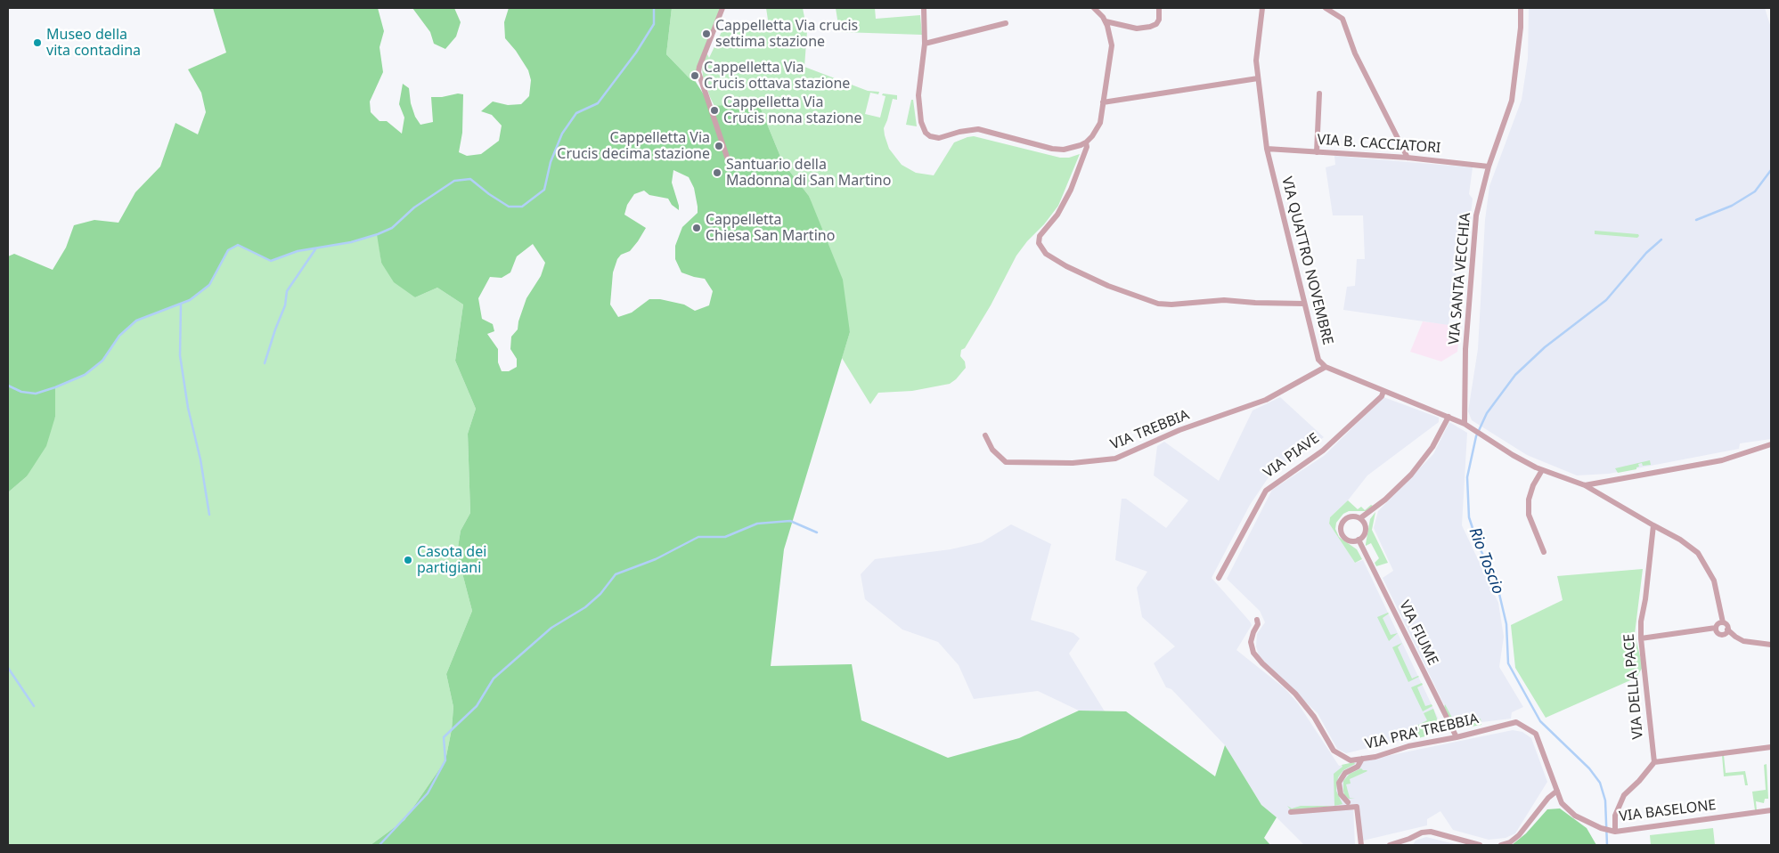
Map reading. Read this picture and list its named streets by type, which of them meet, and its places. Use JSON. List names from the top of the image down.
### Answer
{
  "streets": {
    "street": [
      "VIA B. CACCIATORI",
      "VIA QUATTRO NOVEMBRE",
      "VIA SANTA VECCHIA",
      "VIA TREBBIA",
      "VIA PIAVE",
      "VIA FIUME",
      "VIA DELLA PACE",
      "VIA PRA' TREBBIA",
      "VIA BASELONE"
    ]
  },
  "crossings": [
    ["VIA B. CACCIATORI", "VIA QUATTRO NOVEMBRE"],
    ["VIA B. CACCIATORI", "VIA SANTA VECCHIA"],
    ["VIA QUATTRO NOVEMBRE", "VIA SANTA VECCHIA"],
    ["VIA QUATTRO NOVEMBRE", "VIA TREBBIA"],
    ["VIA QUATTRO NOVEMBRE", "VIA PIAVE"],
    ["VIA FIUME", "VIA PRA' TREBBIA"],
    ["VIA PRA' TREBBIA", "VIA BASELONE"]
  ],
  "water": ["Rio Toscio"],
  "places": [
    "Cappelletta Via crucis settima stazione",
    "Museo della vita contadina",
    "Cappelletta Via Crucis ottava stazione",
    "Cappelletta Via Crucis nona stazione",
    "Cappelletta Via Crucis decima stazione",
    "Santuario della Madonna di San Martino",
    "Cappelletta Chiesa San Martino",
    "Casota dei partigiani"
  ]
}
